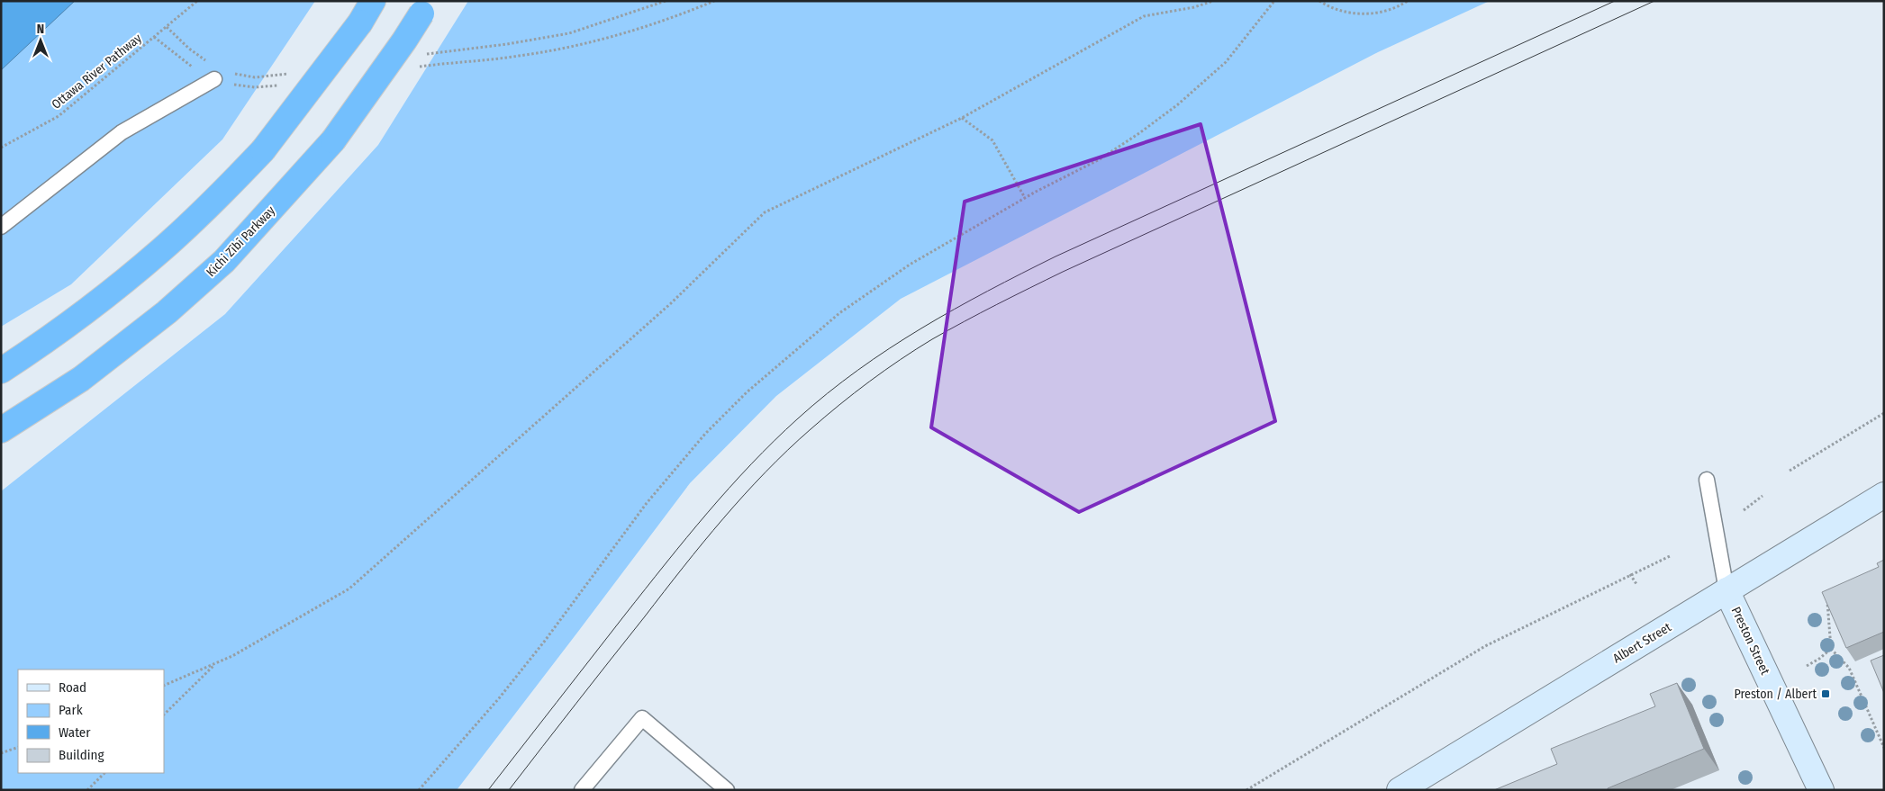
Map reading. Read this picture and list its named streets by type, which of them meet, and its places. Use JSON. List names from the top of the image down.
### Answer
{
  "streets": {
    "highway": ["Kichi Zībī Parkway"],
    "main road": ["Preston Street", "Albert Street"],
    "path": ["Ottawa River Pathway"]
  },
  "crossings": [
    ["Preston Street", "Albert Street"]
  ],
  "places": {
    "transit": ["Preston / Albert"]
  },
  "legend": [
    "Road",
    "Park",
    "Water",
    "Building"
  ],
  "north": "top"
}
